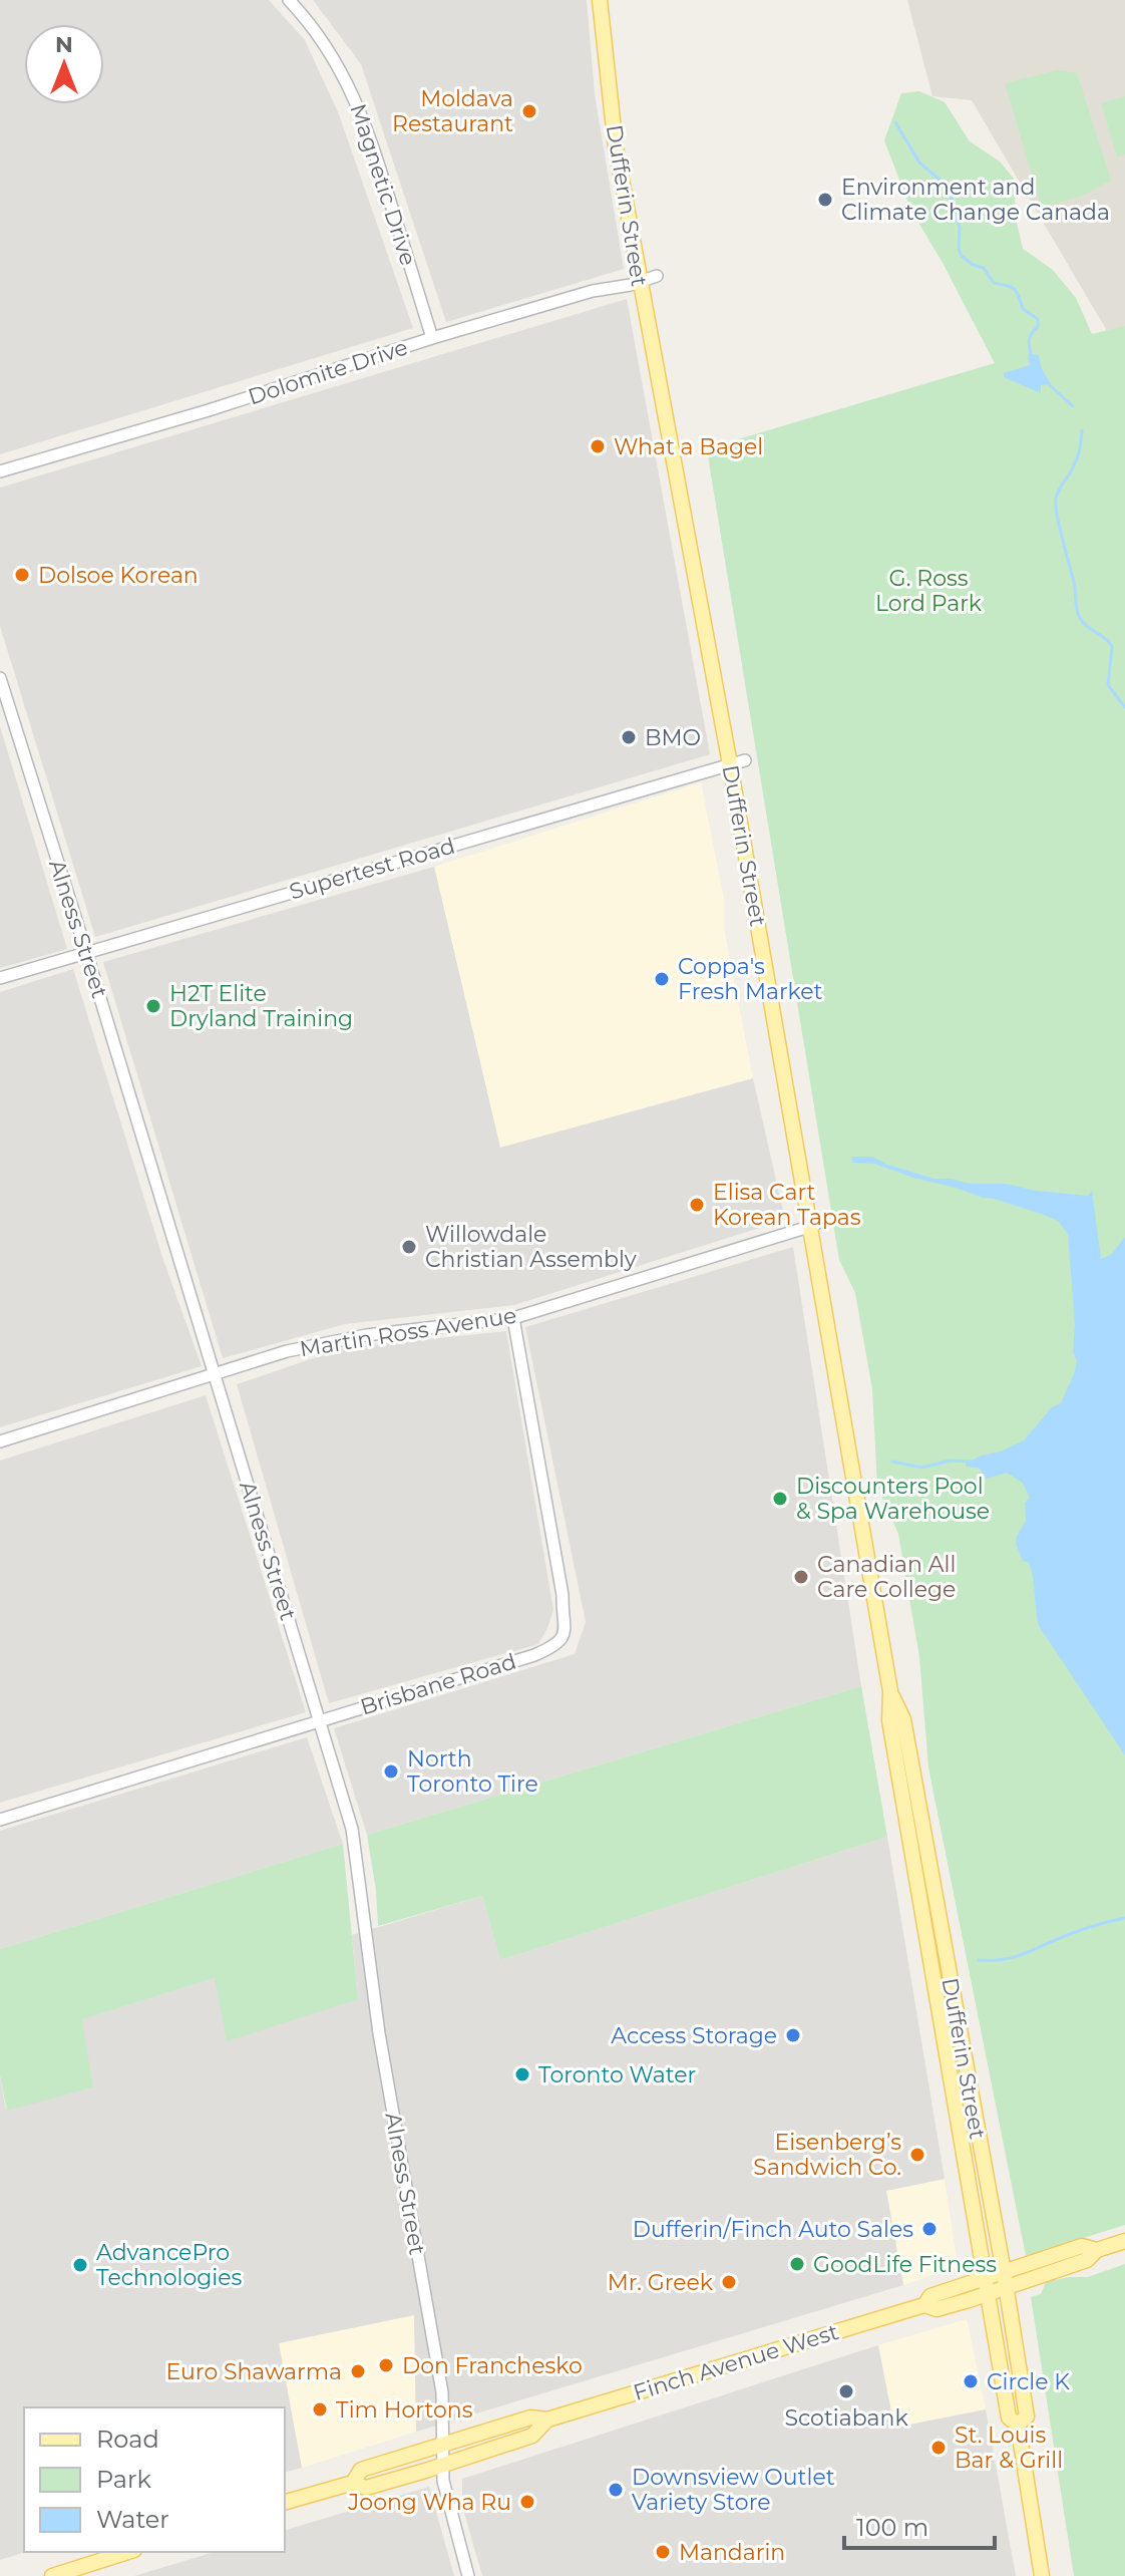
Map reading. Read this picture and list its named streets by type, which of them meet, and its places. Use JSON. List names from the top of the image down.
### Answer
{
  "streets": {
    "main road": ["Dufferin Street", "Finch Avenue West"],
    "street": [
      "Magnetic Drive",
      "Dolomite Drive",
      "Supertest Road",
      "Alness Street",
      "Martin Ross Avenue",
      "Brisbane Road"
    ]
  },
  "crossings": [
    ["Magnetic Drive", "Dolomite Drive"],
    ["Dufferin Street", "Dolomite Drive"],
    ["Dufferin Street", "Supertest Road"],
    ["Dufferin Street", "Martin Ross Avenue"],
    ["Dufferin Street", "Finch Avenue West"],
    ["Supertest Road", "Alness Street"],
    ["Alness Street", "Martin Ross Avenue"],
    ["Alness Street", "Brisbane Road"],
    ["Alness Street", "Finch Avenue West"],
    ["Martin Ross Avenue", "Brisbane Road"]
  ],
  "parks": ["G. Ross Lord Park"],
  "places": [
    "Moldava Restaurant",
    "Environment and Climate Change Canada",
    "What a Bagel",
    "Dolsoe Korean",
    "BMO",
    "Coppa's Fresh Market",
    "H2T Elite Dryland Training",
    "Elisa Cart Korean Tapas",
    "Willowdale Christian Assembly",
    "Discounters Pool & Spa Warehouse",
    "Canadian All Care College",
    "North Toronto Tire",
    "Access Storage",
    "Toronto Water",
    "Eisenberg’s Sandwich Co.",
    "Dufferin/Finch Auto Sales",
    "GoodLife Fitness",
    "AdvancePro Technologies",
    "Mr. Greek",
    "Don Franchesko",
    "Euro Shawarma",
    "Circle K",
    "Scotiabank",
    "Tim Hortons",
    "St. Louis Bar & Grill",
    "Downsview Outlet Variety Store",
    "Joong Wha Ru",
    "Mandarin"
  ],
  "legend": ["Road", "Park", "Water"],
  "scale_bar": "100 m",
  "north": "top"
}
